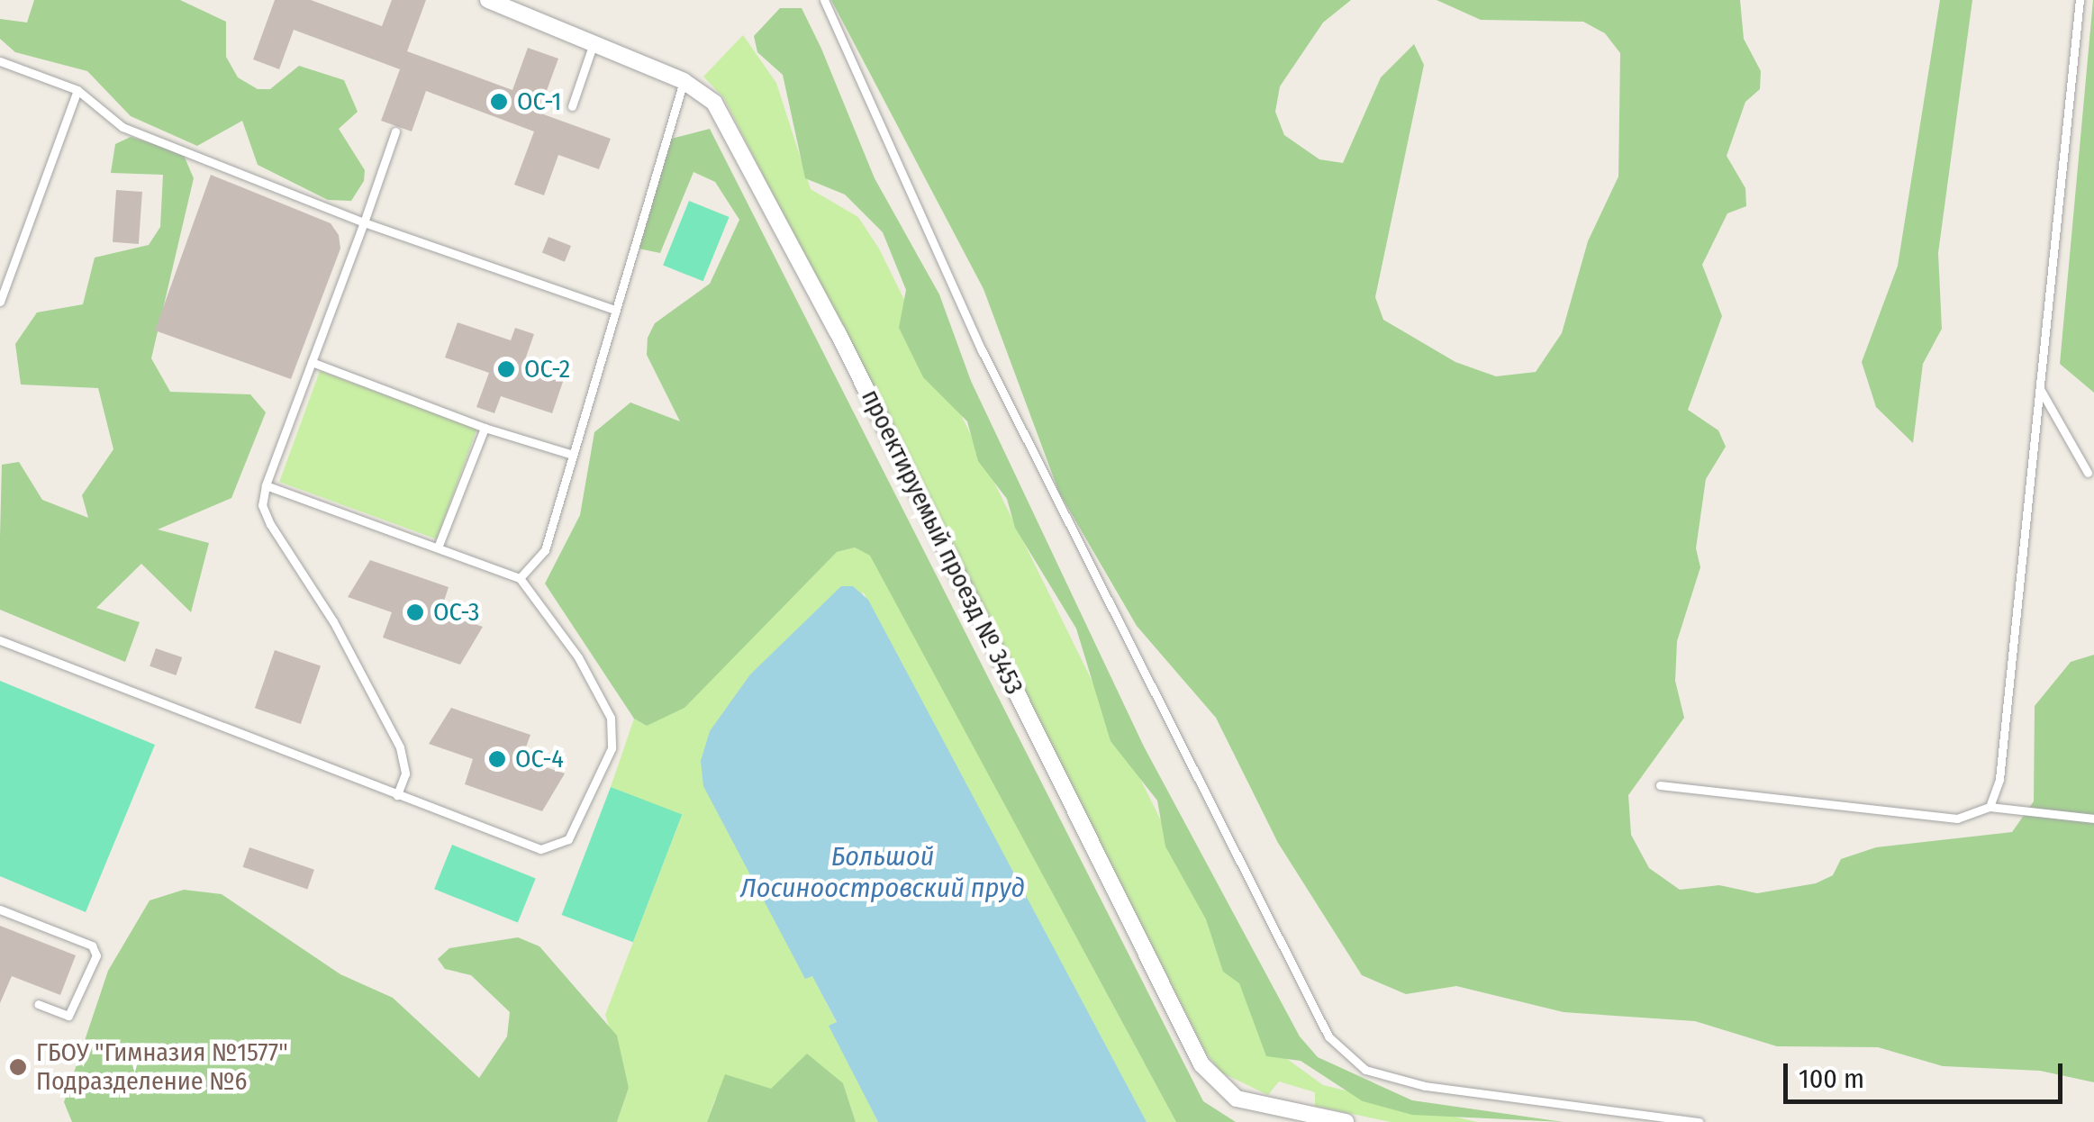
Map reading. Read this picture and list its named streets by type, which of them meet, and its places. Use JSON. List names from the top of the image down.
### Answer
{
  "streets": {
    "street": ["проектируемый проезд № 3453"]
  },
  "water": ["Большой Лосиноостровский пруд"],
  "places": [
    "ОС-1",
    "ОС-2",
    "ОС-3",
    "ОС-4",
    "ГБОУ \"Гимназия №1577\" Подразделение №6"
  ],
  "scale_bar": "100 m"
}
